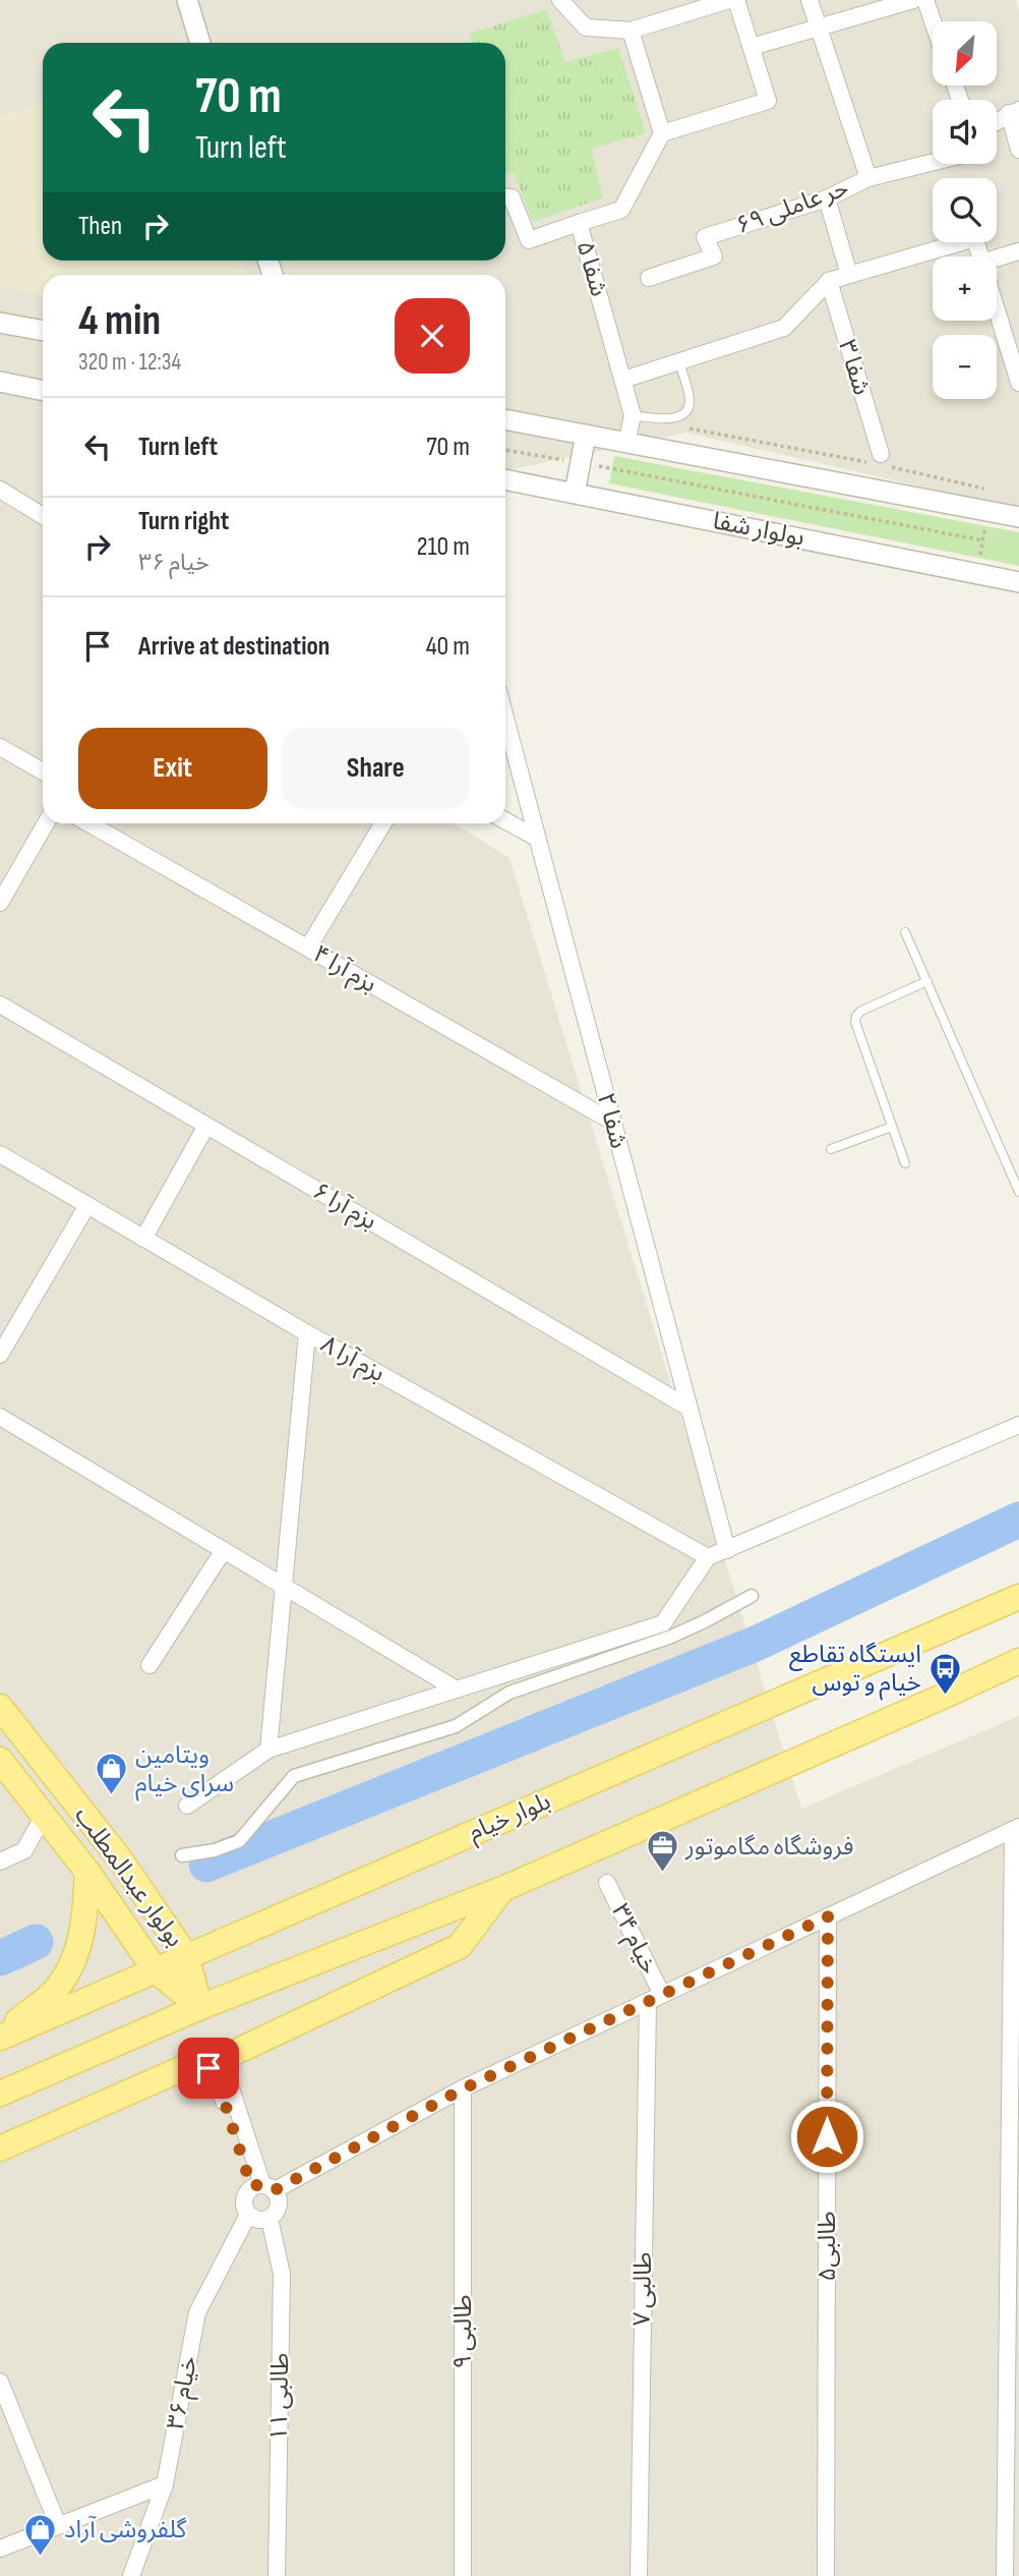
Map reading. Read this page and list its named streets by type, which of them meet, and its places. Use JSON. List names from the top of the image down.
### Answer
{
  "streets": {
    "main road": ["بلوار خیام", "بولوار عبدالمطلب"],
    "street": [
      "حر عاملی ۶۹",
      "شفا ۵",
      "شفا ۳",
      "بولوار شفا",
      "بزم آرا ۴",
      "شفا ۲",
      "بزم آرا ۶",
      "بزم آرا ۸",
      "خیام ۳۴",
      "طالبی۵",
      "طالبی ۷",
      "طالبی ۹",
      "خیام ۳۶",
      "طالبی ۱۱"
    ]
  },
  "crossings": [
    ["بزم آرا ۴", "شفا ۲"],
    ["شفا ۲", "بزم آرا ۶"],
    ["بلوار خیام", "بولوار عبدالمطلب"],
    ["خیام ۳۴", "طالبی ۷"],
    ["خیام ۳۶", "طالبی ۱۱"]
  ],
  "places": {
    "bus stop": ["ایستگاه تقاطع خیام و توس"],
    "shop": ["ویتامین سرای خیام", "گلفروشی آراد"],
    "office": ["فروشگاه مگاموتور"]
  },
  "north": "bottom left",
  "page": {
    "map_buttons": ["+", "−"],
    "turn": ["70 m", "Turn left"],
    "then": "Then",
    "heading": ["4 min", "320 m · 12:34"],
    "list": [
      {
        "name": "Turn left",
        "value": "70 m"
      },
      {
        "name": "Turn right",
        "note": "خیام ۳۶",
        "value": "210 m"
      },
      {
        "name": "Arrive at destination",
        "value": "40 m"
      }
    ],
    "buttons": ["Exit", "Share"]
  }
}
